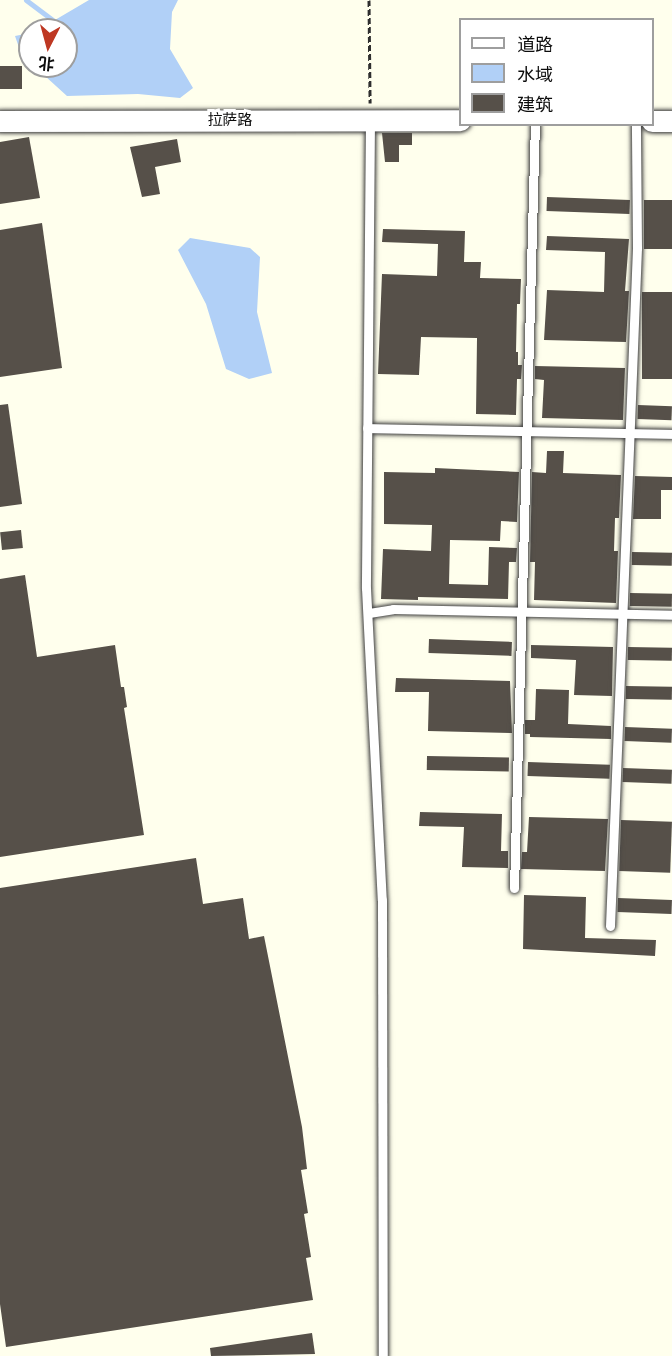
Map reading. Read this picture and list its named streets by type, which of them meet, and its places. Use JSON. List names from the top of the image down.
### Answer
{
  "streets": {
    "street": ["拉萨路"]
  },
  "legend": ["道路", "水域", "建筑"],
  "north": "bottom"
}
